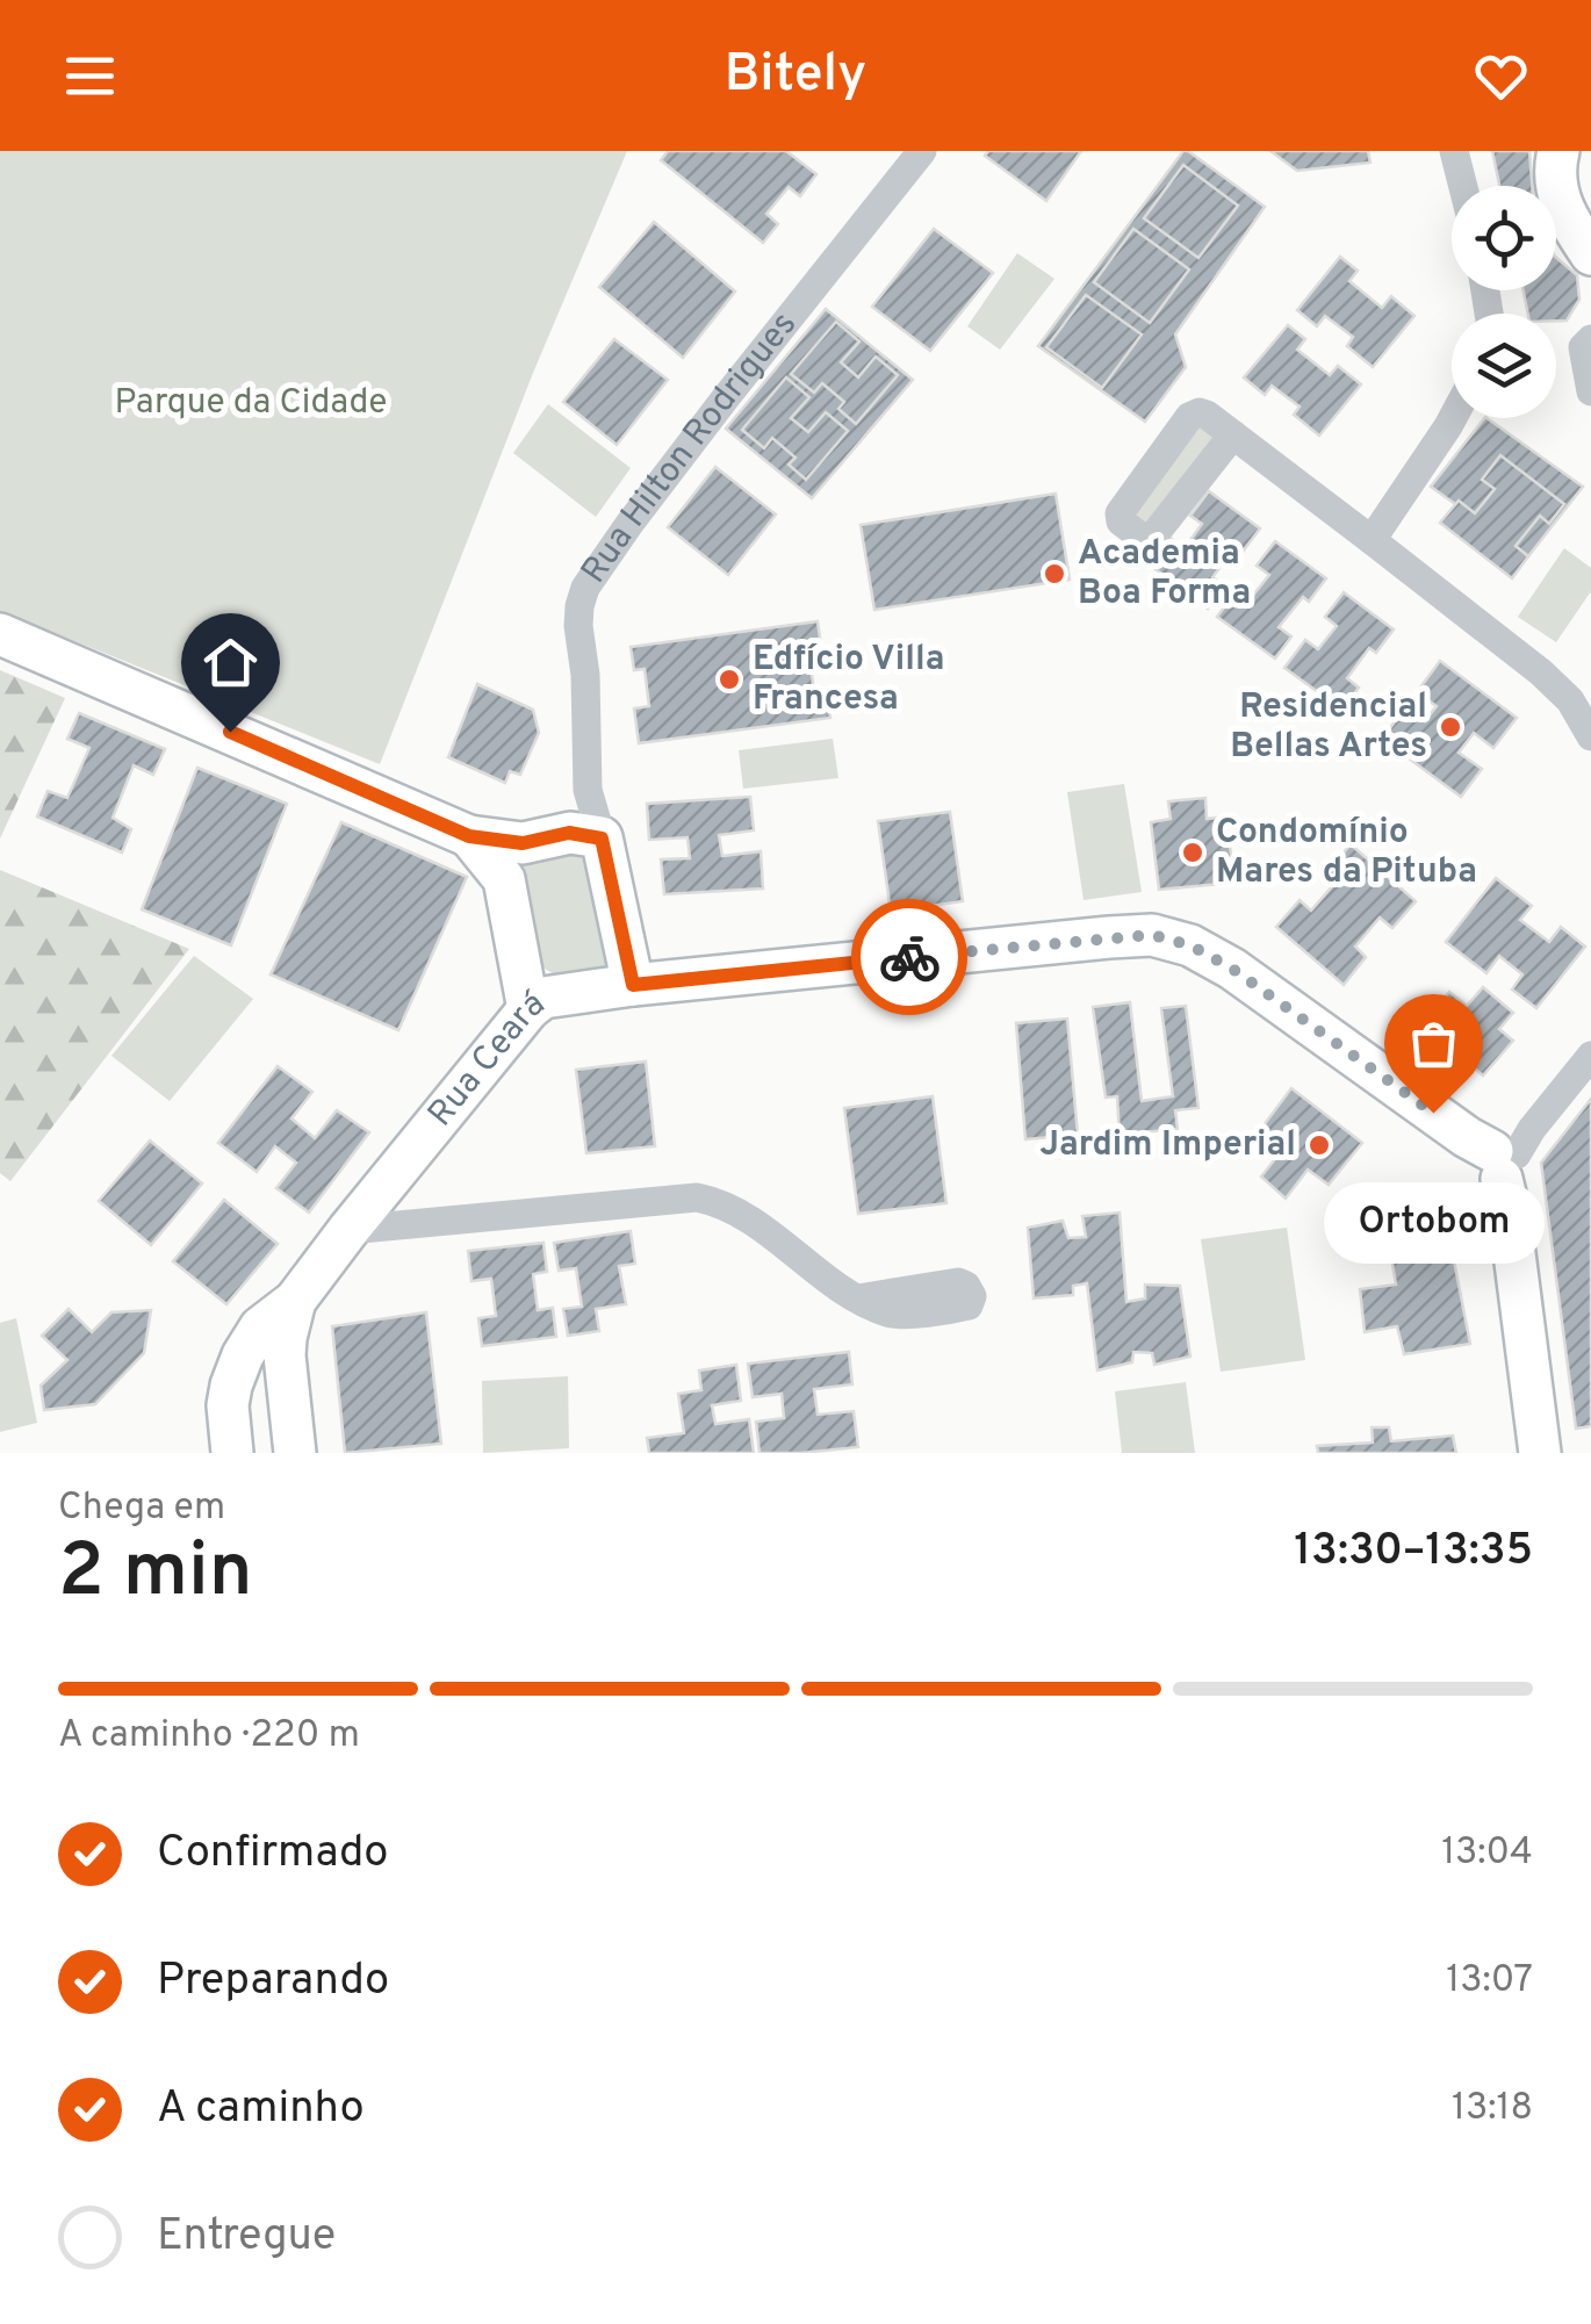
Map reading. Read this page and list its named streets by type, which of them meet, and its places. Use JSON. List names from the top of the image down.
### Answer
{
  "streets": {
    "street": ["Rua Hilton Rodrigues", "Rua Ceará"]
  },
  "crossings": [
    ["Rua Hilton Rodrigues", "Rua Ceará"]
  ],
  "parks": ["Parque da Cidade"],
  "places": [
    "Academia Boa Forma",
    "Edfício Villa Francesa",
    "Residencial Bellas Artes",
    "Condomínio Mares da Pituba",
    "Ortobom",
    "Jardim Imperial"
  ],
  "page": {
    "header": "Bitely",
    "bubble": "Ortobom",
    "heading": ["2 min", "Chega em", "13:30–13:35"],
    "bar": "A caminho · 220 m",
    "list": [
      ["Confirmado", "13:04"],
      ["Preparando", "13:07"],
      ["A caminho", "13:18"],
      "Entregue"
    ]
  }
}
